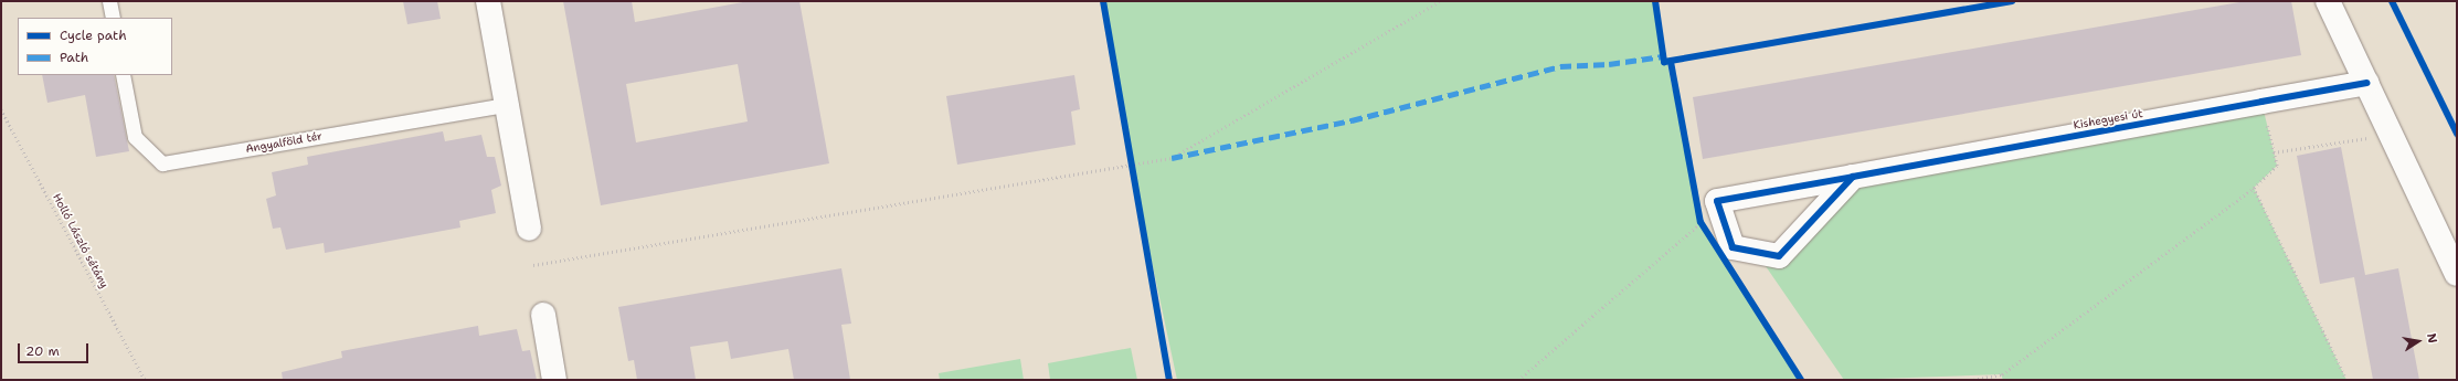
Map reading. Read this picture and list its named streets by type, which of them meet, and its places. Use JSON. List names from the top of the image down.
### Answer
{
  "streets": {
    "street": ["Kishegyesi út"],
    "lane": ["Angyalföld tér"],
    "path": ["Holló László sétány"]
  },
  "legend": ["Cycle path", "Path"],
  "scale_bar": "20 m",
  "north": "right"
}
